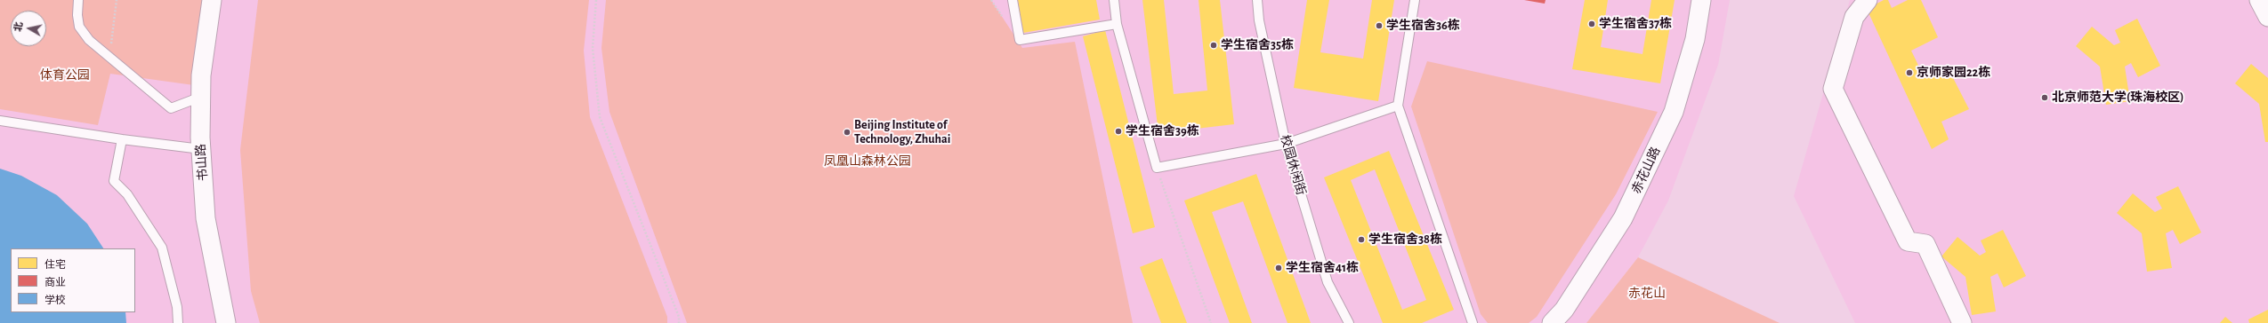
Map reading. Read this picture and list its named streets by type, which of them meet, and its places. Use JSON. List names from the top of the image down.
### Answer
{
  "streets": {
    "street": ["书山路", "赤花山路"],
    "lane": ["校园休闲街"]
  },
  "parks": ["体育公园", "凤凰山森林公园", "赤花山"],
  "places": [
    "学生宿舍37栋",
    "学生宿舍36栋",
    "学生宿舍35栋",
    "京师家园22栋",
    "北京师范大学(珠海校区)",
    "学生宿舍39栋",
    "Beijing Institute of Technology, Zhuhai",
    "学生宿舍38栋",
    "学生宿舍41栋"
  ],
  "legend": ["住宅", "商业", "学校"],
  "north": "left"
}
